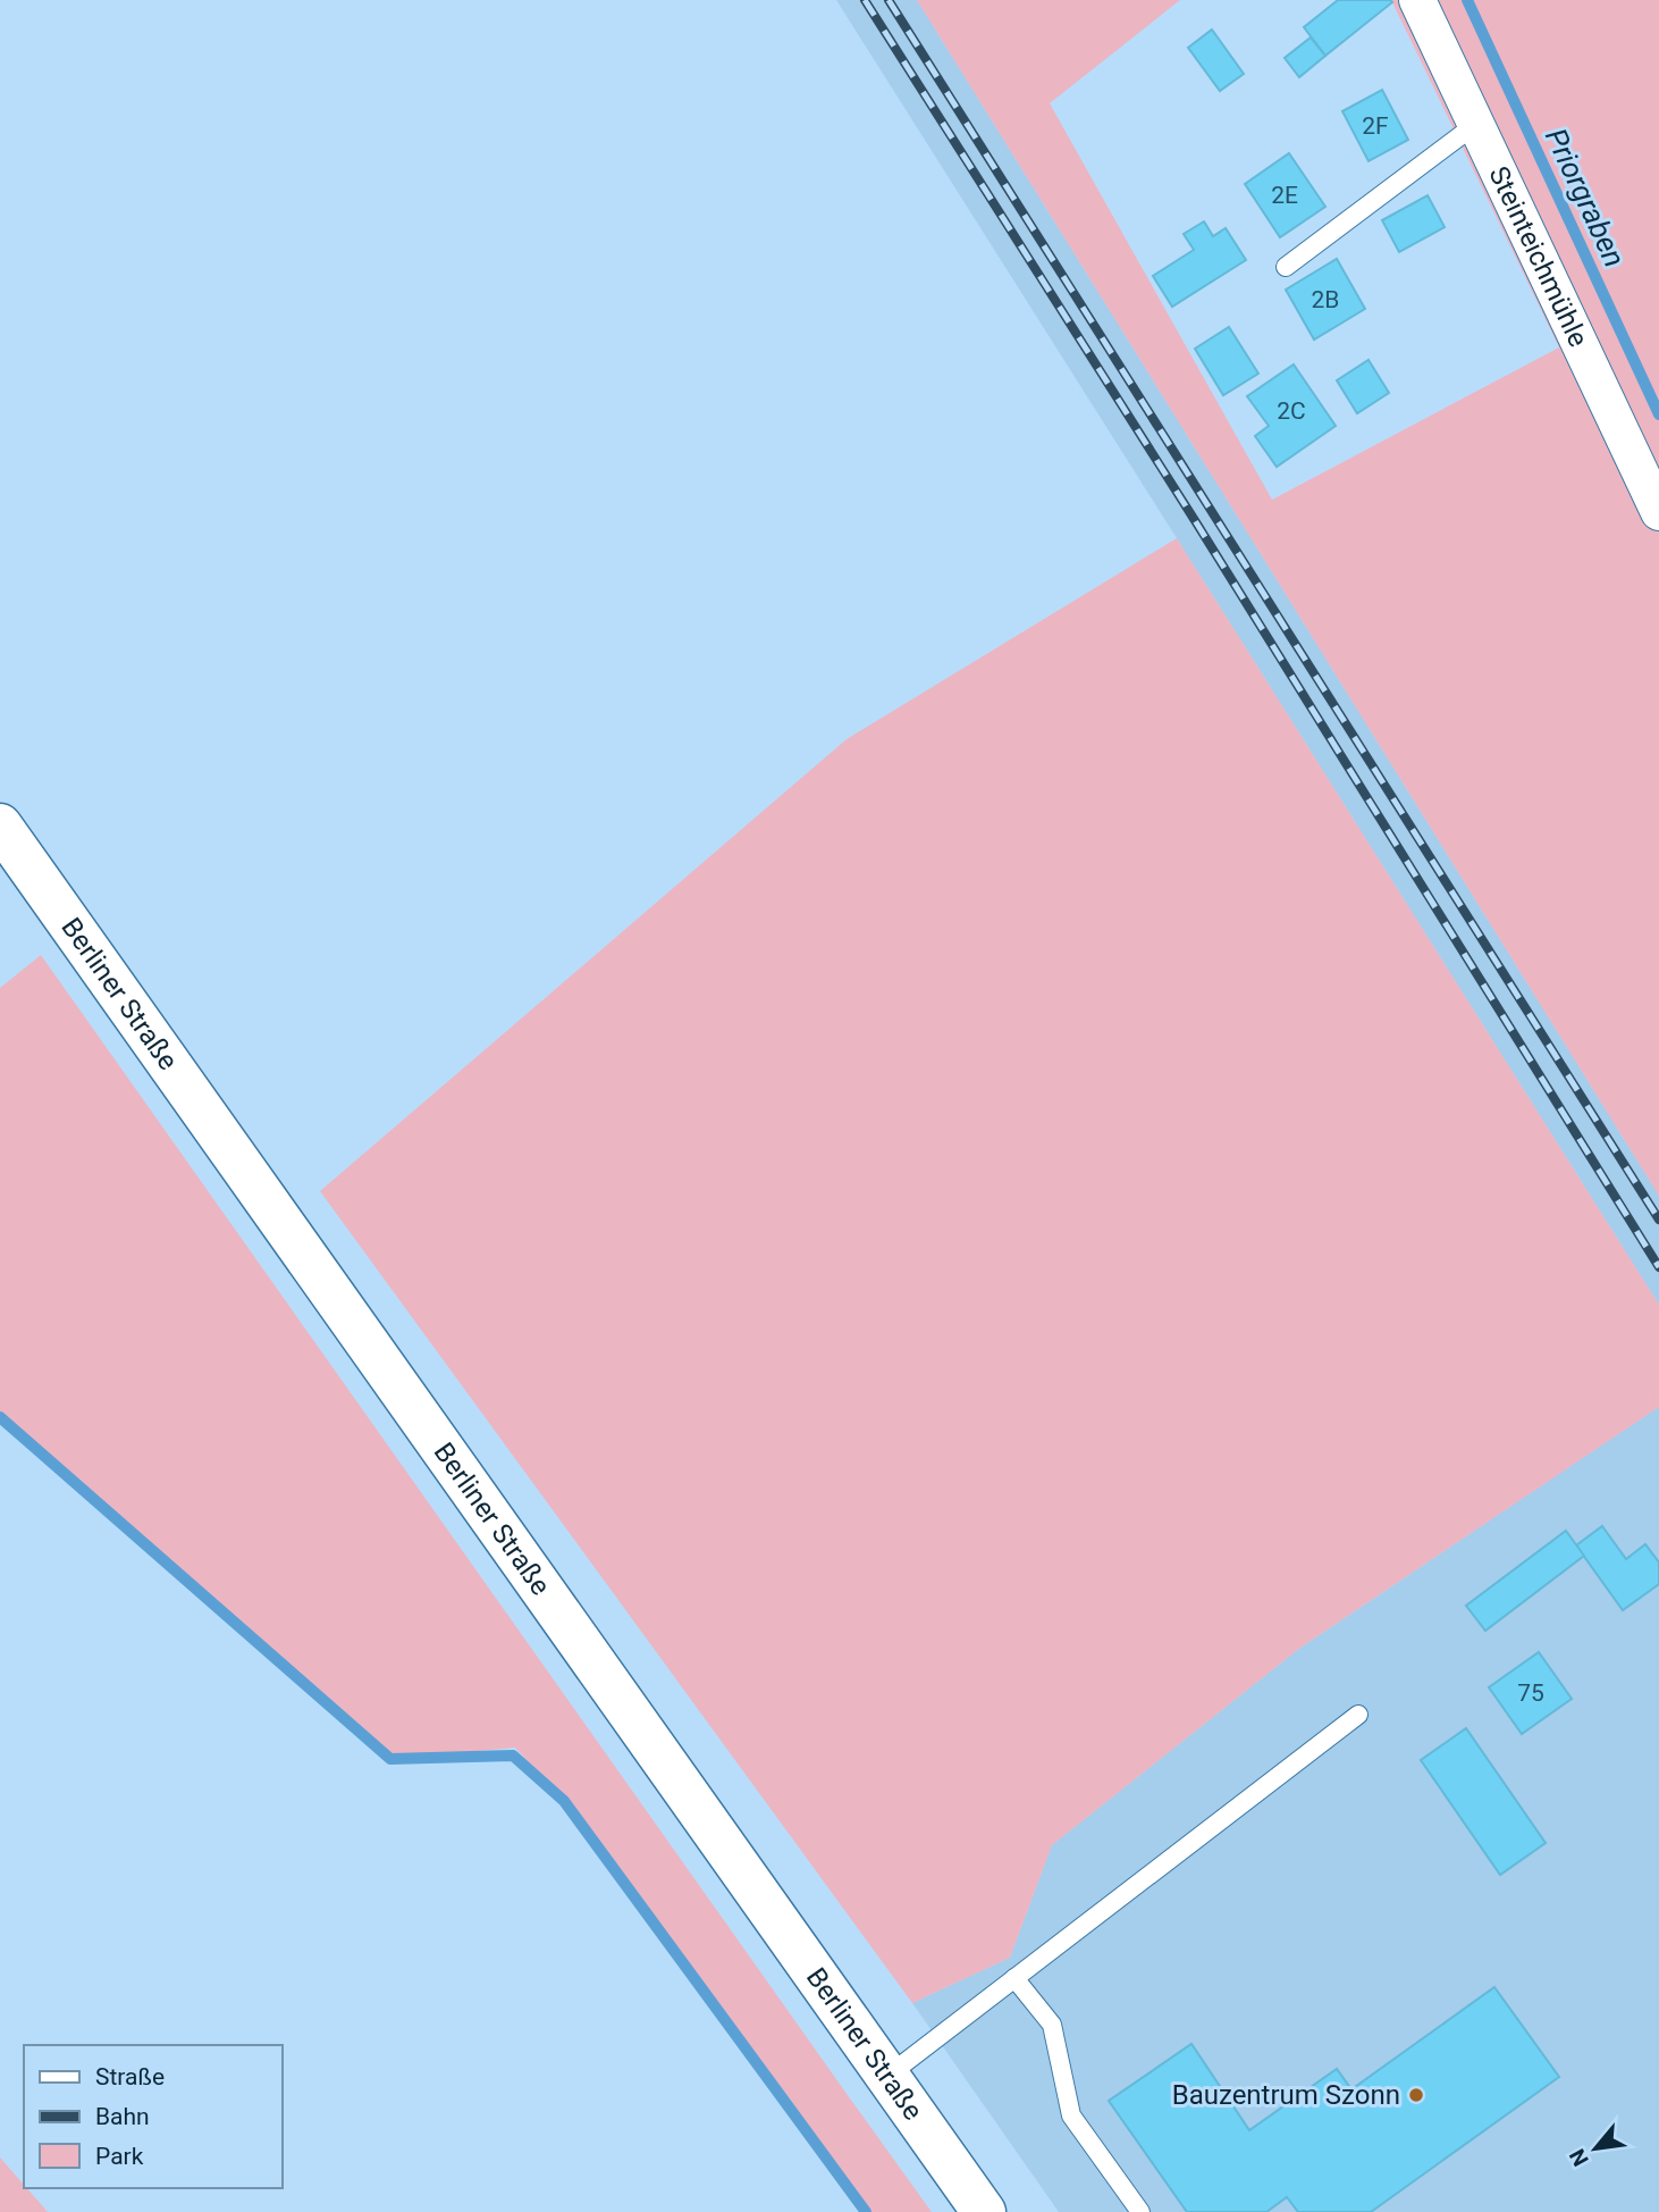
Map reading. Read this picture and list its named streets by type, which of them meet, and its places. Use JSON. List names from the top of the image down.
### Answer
{
  "streets": {
    "main road": ["Berliner Straße"],
    "street": ["Steinteichmühle"]
  },
  "water": ["Priorgraben"],
  "places": ["Bauzentrum Szonn"],
  "house_numbers": [
    "2F",
    "2E",
    "2B",
    "2C",
    "75"
  ],
  "legend": ["Straße", "Bahn", "Park"],
  "north": "bottom left"
}
